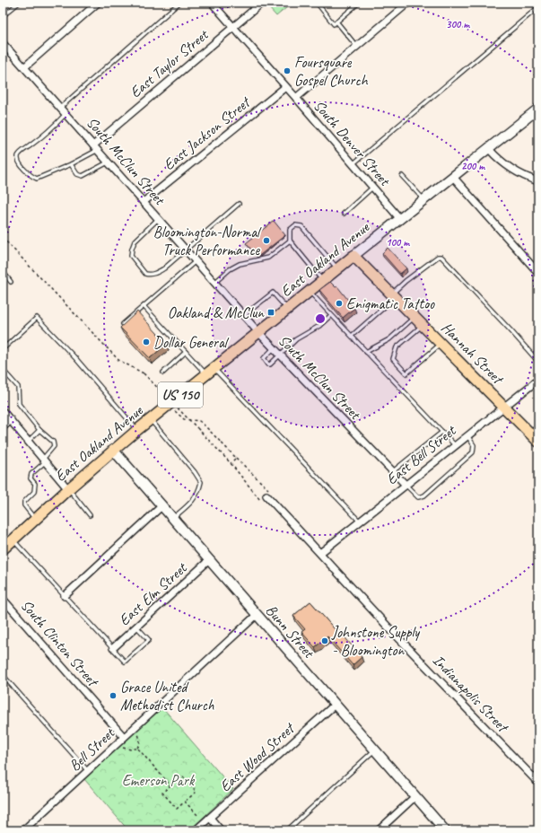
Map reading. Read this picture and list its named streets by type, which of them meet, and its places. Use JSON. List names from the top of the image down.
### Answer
{
  "streets": {
    "main road": ["East Oakland Avenue", "Hannah Street", "US 150"],
    "street": [
      "East Taylor Street",
      "East Jackson Street",
      "South Denver Street",
      "South McClun Street",
      "East Bell Street",
      "East Elm Street",
      "Bunn Street",
      "South Clinton Street",
      "Indianapolis Street",
      "Bell Street",
      "East Wood Street"
    ]
  },
  "crossings": [
    ["East Taylor Street", "South Denver Street"],
    ["East Taylor Street", "South McClun Street"],
    ["East Jackson Street", "South Denver Street"],
    ["East Jackson Street", "South McClun Street"],
    ["South Denver Street", "East Oakland Avenue"],
    ["South McClun Street", "East Oakland Avenue"],
    ["South McClun Street", "East Bell Street"],
    ["East Oakland Avenue", "Hannah Street"],
    ["East Oakland Avenue", "Bunn Street"],
    ["Hannah Street", "East Bell Street"],
    ["East Bell Street", "Indianapolis Street"],
    ["East Elm Street", "Bunn Street"],
    ["Bunn Street", "Bell Street"],
    ["Bunn Street", "East Wood Street"],
    ["South Clinton Street", "Bell Street"]
  ],
  "parks": ["Emerson Park"],
  "places": {
    "other": [
      "Foursquare Gospel Church",
      "Bloomington-Normal Truck Performance",
      "Enigmatic Tattoo",
      "Dollar General",
      "Johnstone Supply - Bloomington",
      "Grace United Methodist Church"
    ],
    "transit": ["Oakland & McClun"]
  },
  "rings": ["300 m", "200 m", "100 m"]
}
